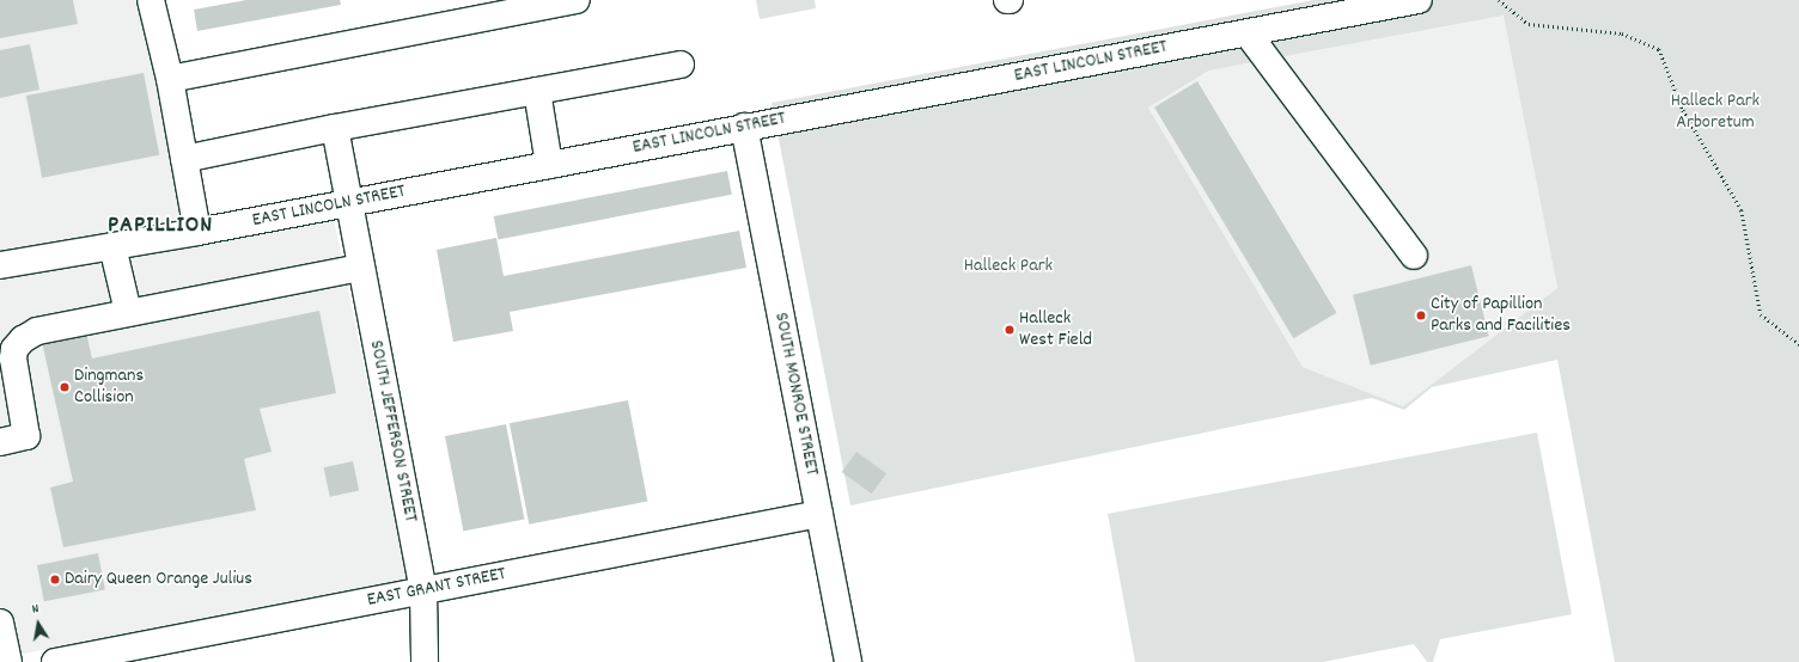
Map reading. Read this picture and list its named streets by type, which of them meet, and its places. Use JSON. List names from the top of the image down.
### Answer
{
  "streets": {
    "street": [
      "EAST LINCOLN STREET",
      "SOUTH MONROE STREET",
      "SOUTH JEFFERSON STREET",
      "EAST GRANT STREET"
    ]
  },
  "crossings": [
    ["EAST LINCOLN STREET", "SOUTH MONROE STREET"],
    ["EAST LINCOLN STREET", "SOUTH JEFFERSON STREET"],
    ["SOUTH MONROE STREET", "EAST GRANT STREET"],
    ["SOUTH JEFFERSON STREET", "EAST GRANT STREET"]
  ],
  "districts": ["PAPILLION"],
  "parks": ["Halleck Park Arboretum", "Halleck Park"],
  "places": [
    "City of Papillion Parks and Facilities",
    "Halleck West Field",
    "Dingmans Collision",
    "Dairy Queen Orange Julius"
  ],
  "north": "top"
}
